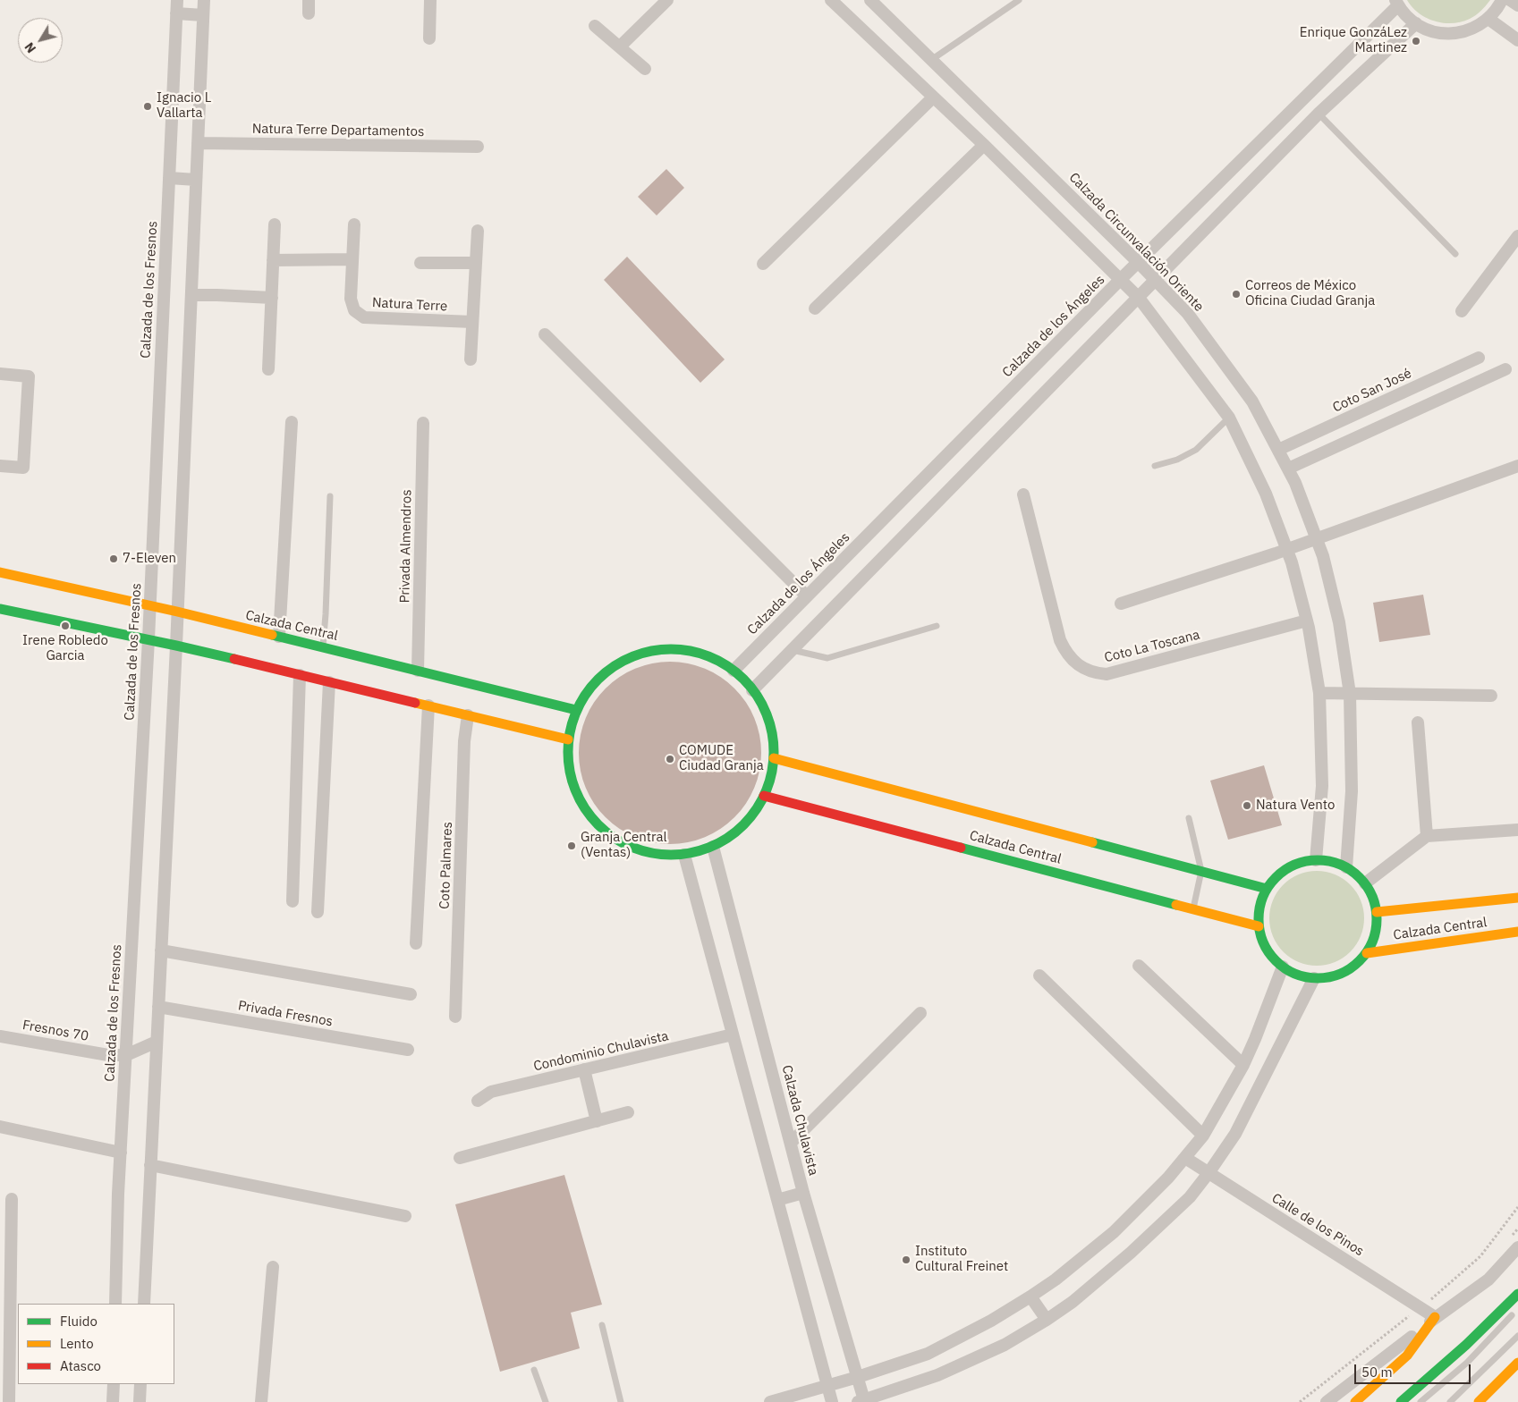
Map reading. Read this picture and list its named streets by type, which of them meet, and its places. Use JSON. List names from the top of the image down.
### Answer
{
  "streets": {
    "main road": ["Calzada Central"],
    "street": [
      "Natura Terre Departamentos",
      "Calzada Circunvalación Oriente",
      "Calzada de los Fresnos",
      "Natura Terre",
      "Calzada de los Ángeles",
      "Coto San José",
      "Privada Almendros",
      "Coto La Toscana",
      "Coto Palmares",
      "Privada Fresnos",
      "Fresnos 70",
      "Condominio Chulavista",
      "Calzada Chulavista",
      "Calle de los Pinos"
    ]
  },
  "crossings": [
    ["Calzada Circunvalación Oriente", "Calzada de los Ángeles"],
    ["Calzada Circunvalación Oriente", "Coto San José"],
    ["Calzada Circunvalación Oriente", "Calzada Central"],
    ["Calzada de los Fresnos", "Calzada Central"],
    ["Calzada de los Fresnos", "Fresnos 70"],
    ["Privada Almendros", "Calzada Central"]
  ],
  "places": [
    "Enrique GonzáLez Martinez",
    "Ignacio L Vallarta",
    "Correos de México Oficina Ciudad Granja",
    "7-Eleven",
    "Irene Robledo Garcia",
    "COMUDE Ciudad Granja",
    "Natura Vento",
    "Granja Central (Ventas)",
    "Instituto Cultural Freinet"
  ],
  "legend": ["Fluido", "Lento", "Atasco"],
  "scale_bar": "50 m",
  "north": "bottom left"
}
